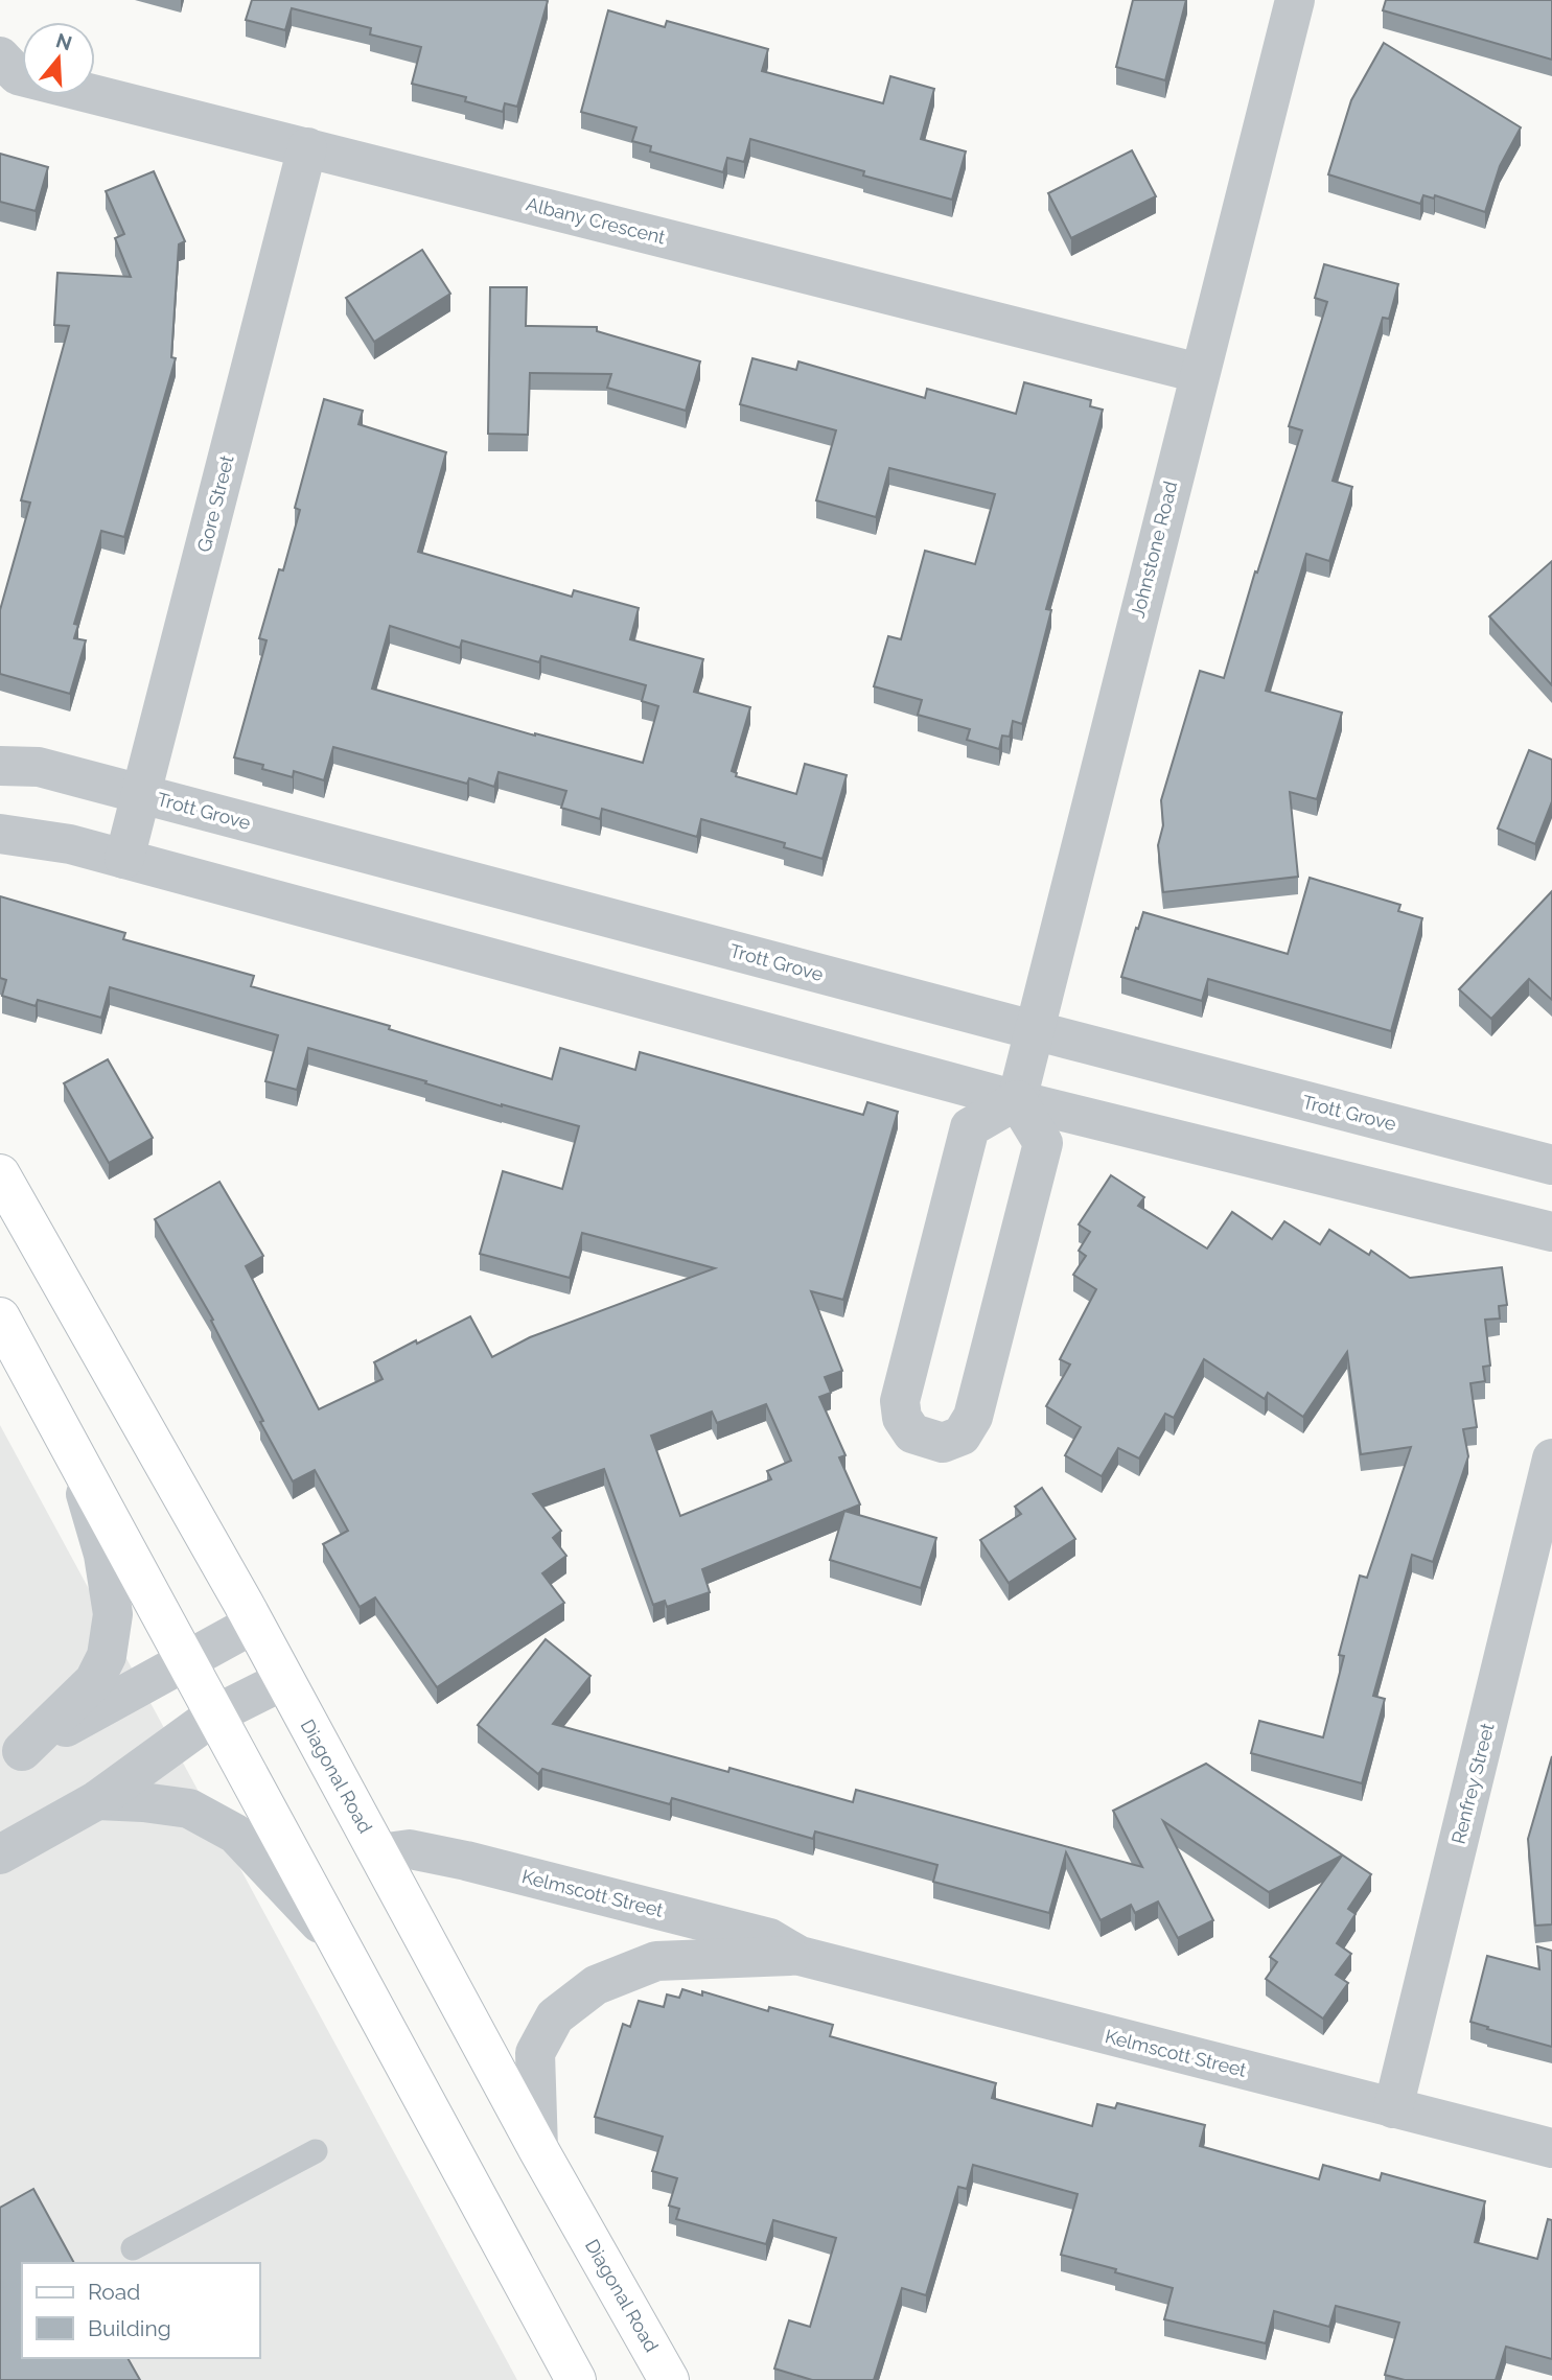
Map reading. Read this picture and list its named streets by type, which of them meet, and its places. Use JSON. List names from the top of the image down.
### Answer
{
  "streets": {
    "main road": ["Diagonal Road"],
    "street": [
      "Albany Crescent",
      "Gore Street",
      "Johnstone Road",
      "Trott Grove",
      "Renfrey Street",
      "Kelmscott Street"
    ]
  },
  "crossings": [
    ["Albany Crescent", "Gore Street"],
    ["Albany Crescent", "Johnstone Road"],
    ["Gore Street", "Trott Grove"],
    ["Johnstone Road", "Trott Grove"],
    ["Diagonal Road", "Kelmscott Street"],
    ["Renfrey Street", "Kelmscott Street"]
  ],
  "legend": ["Road", "Building"],
  "north": "top"
}
